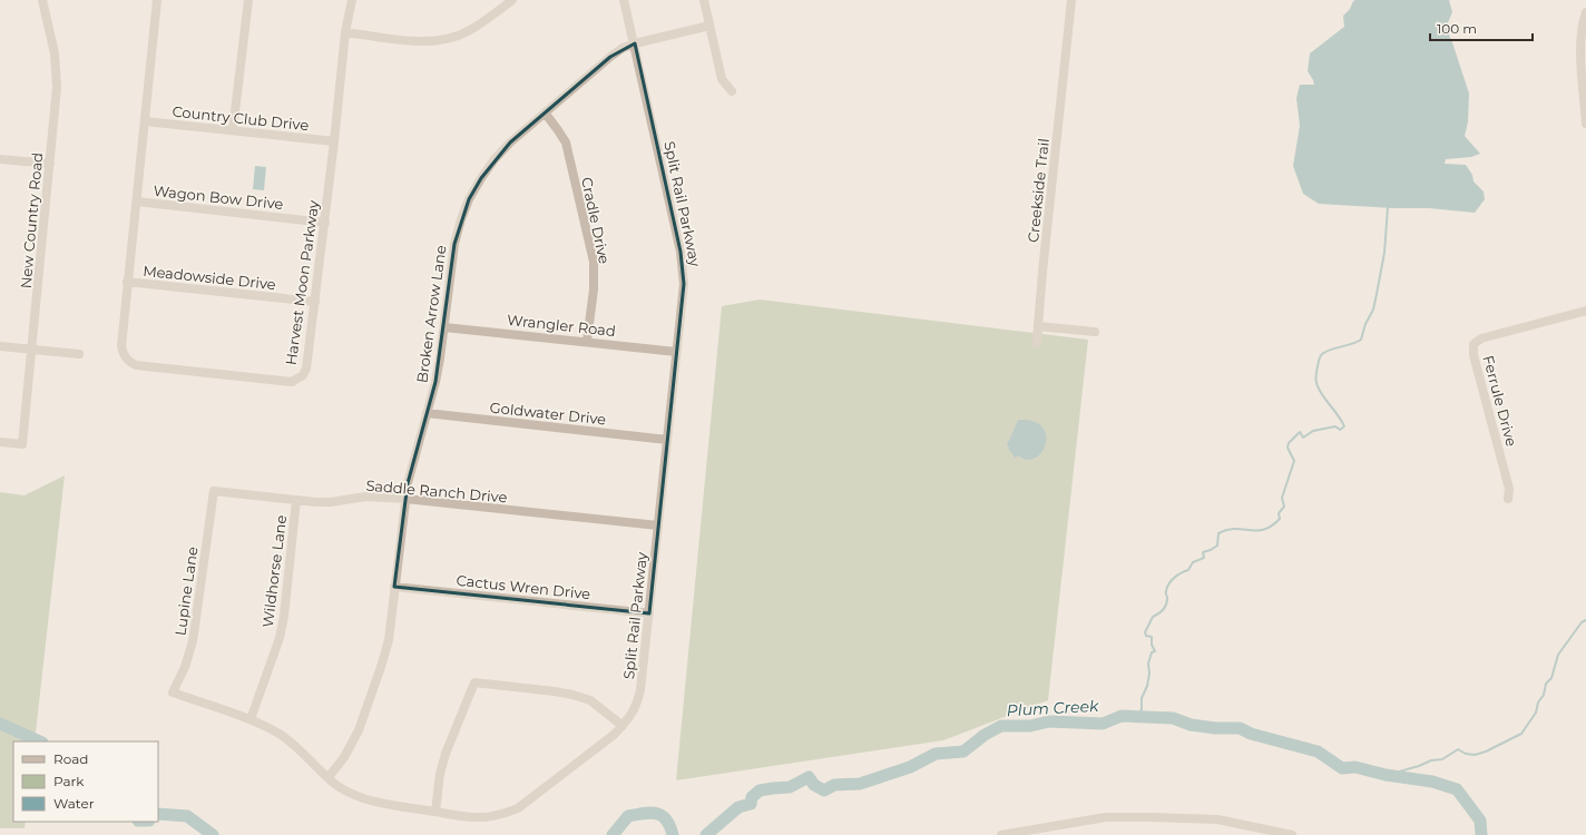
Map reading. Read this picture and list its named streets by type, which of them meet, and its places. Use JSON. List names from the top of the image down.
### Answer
{
  "streets": {
    "street": [
      "Country Club Drive",
      "Creekside Trail",
      "Wagon Bow Drive",
      "Split Rail Parkway",
      "New Country Road",
      "Cradle Drive",
      "Meadowside Drive",
      "Harvest Moon Parkway",
      "Broken Arrow Lane",
      "Wrangler Road",
      "Ferrule Drive",
      "Goldwater Drive",
      "Saddle Ranch Drive",
      "Wildhorse Lane",
      "Cactus Wren Drive",
      "Lupine Lane"
    ]
  },
  "crossings": [
    ["Country Club Drive", "Harvest Moon Parkway"],
    ["Wagon Bow Drive", "Harvest Moon Parkway"],
    ["Split Rail Parkway", "Broken Arrow Lane"],
    ["Split Rail Parkway", "Wrangler Road"],
    ["Split Rail Parkway", "Goldwater Drive"],
    ["Split Rail Parkway", "Saddle Ranch Drive"],
    ["Split Rail Parkway", "Wildhorse Lane"],
    ["Split Rail Parkway", "Cactus Wren Drive"],
    ["Split Rail Parkway", "Lupine Lane"],
    ["Cradle Drive", "Broken Arrow Lane"],
    ["Cradle Drive", "Wrangler Road"],
    ["Meadowside Drive", "Harvest Moon Parkway"],
    ["Broken Arrow Lane", "Wrangler Road"],
    ["Broken Arrow Lane", "Goldwater Drive"],
    ["Broken Arrow Lane", "Saddle Ranch Drive"],
    ["Broken Arrow Lane", "Cactus Wren Drive"],
    ["Saddle Ranch Drive", "Wildhorse Lane"],
    ["Saddle Ranch Drive", "Lupine Lane"]
  ],
  "water": ["Plum Creek"],
  "legend": ["Road", "Park", "Water"],
  "scale_bar": "100 m"
}
